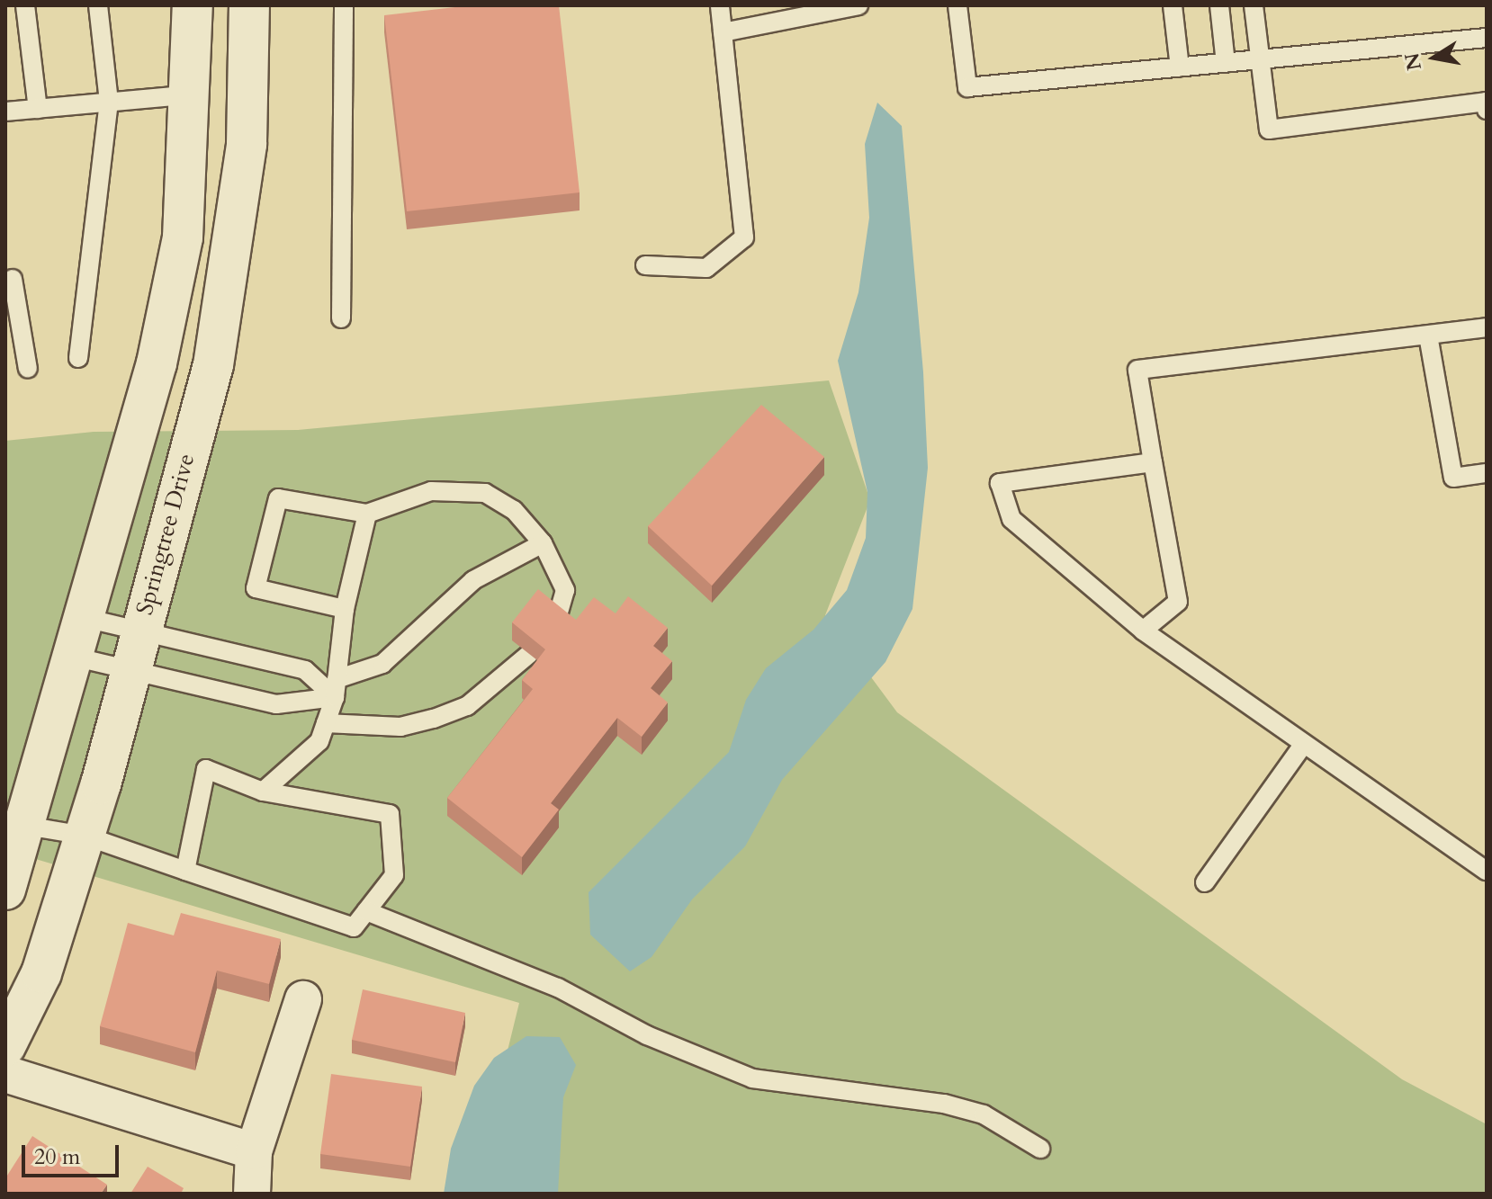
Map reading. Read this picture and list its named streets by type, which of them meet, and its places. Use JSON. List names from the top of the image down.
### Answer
{
  "streets": {
    "street": ["Springtree Drive"]
  },
  "scale_bar": "20 m",
  "north": "left"
}
